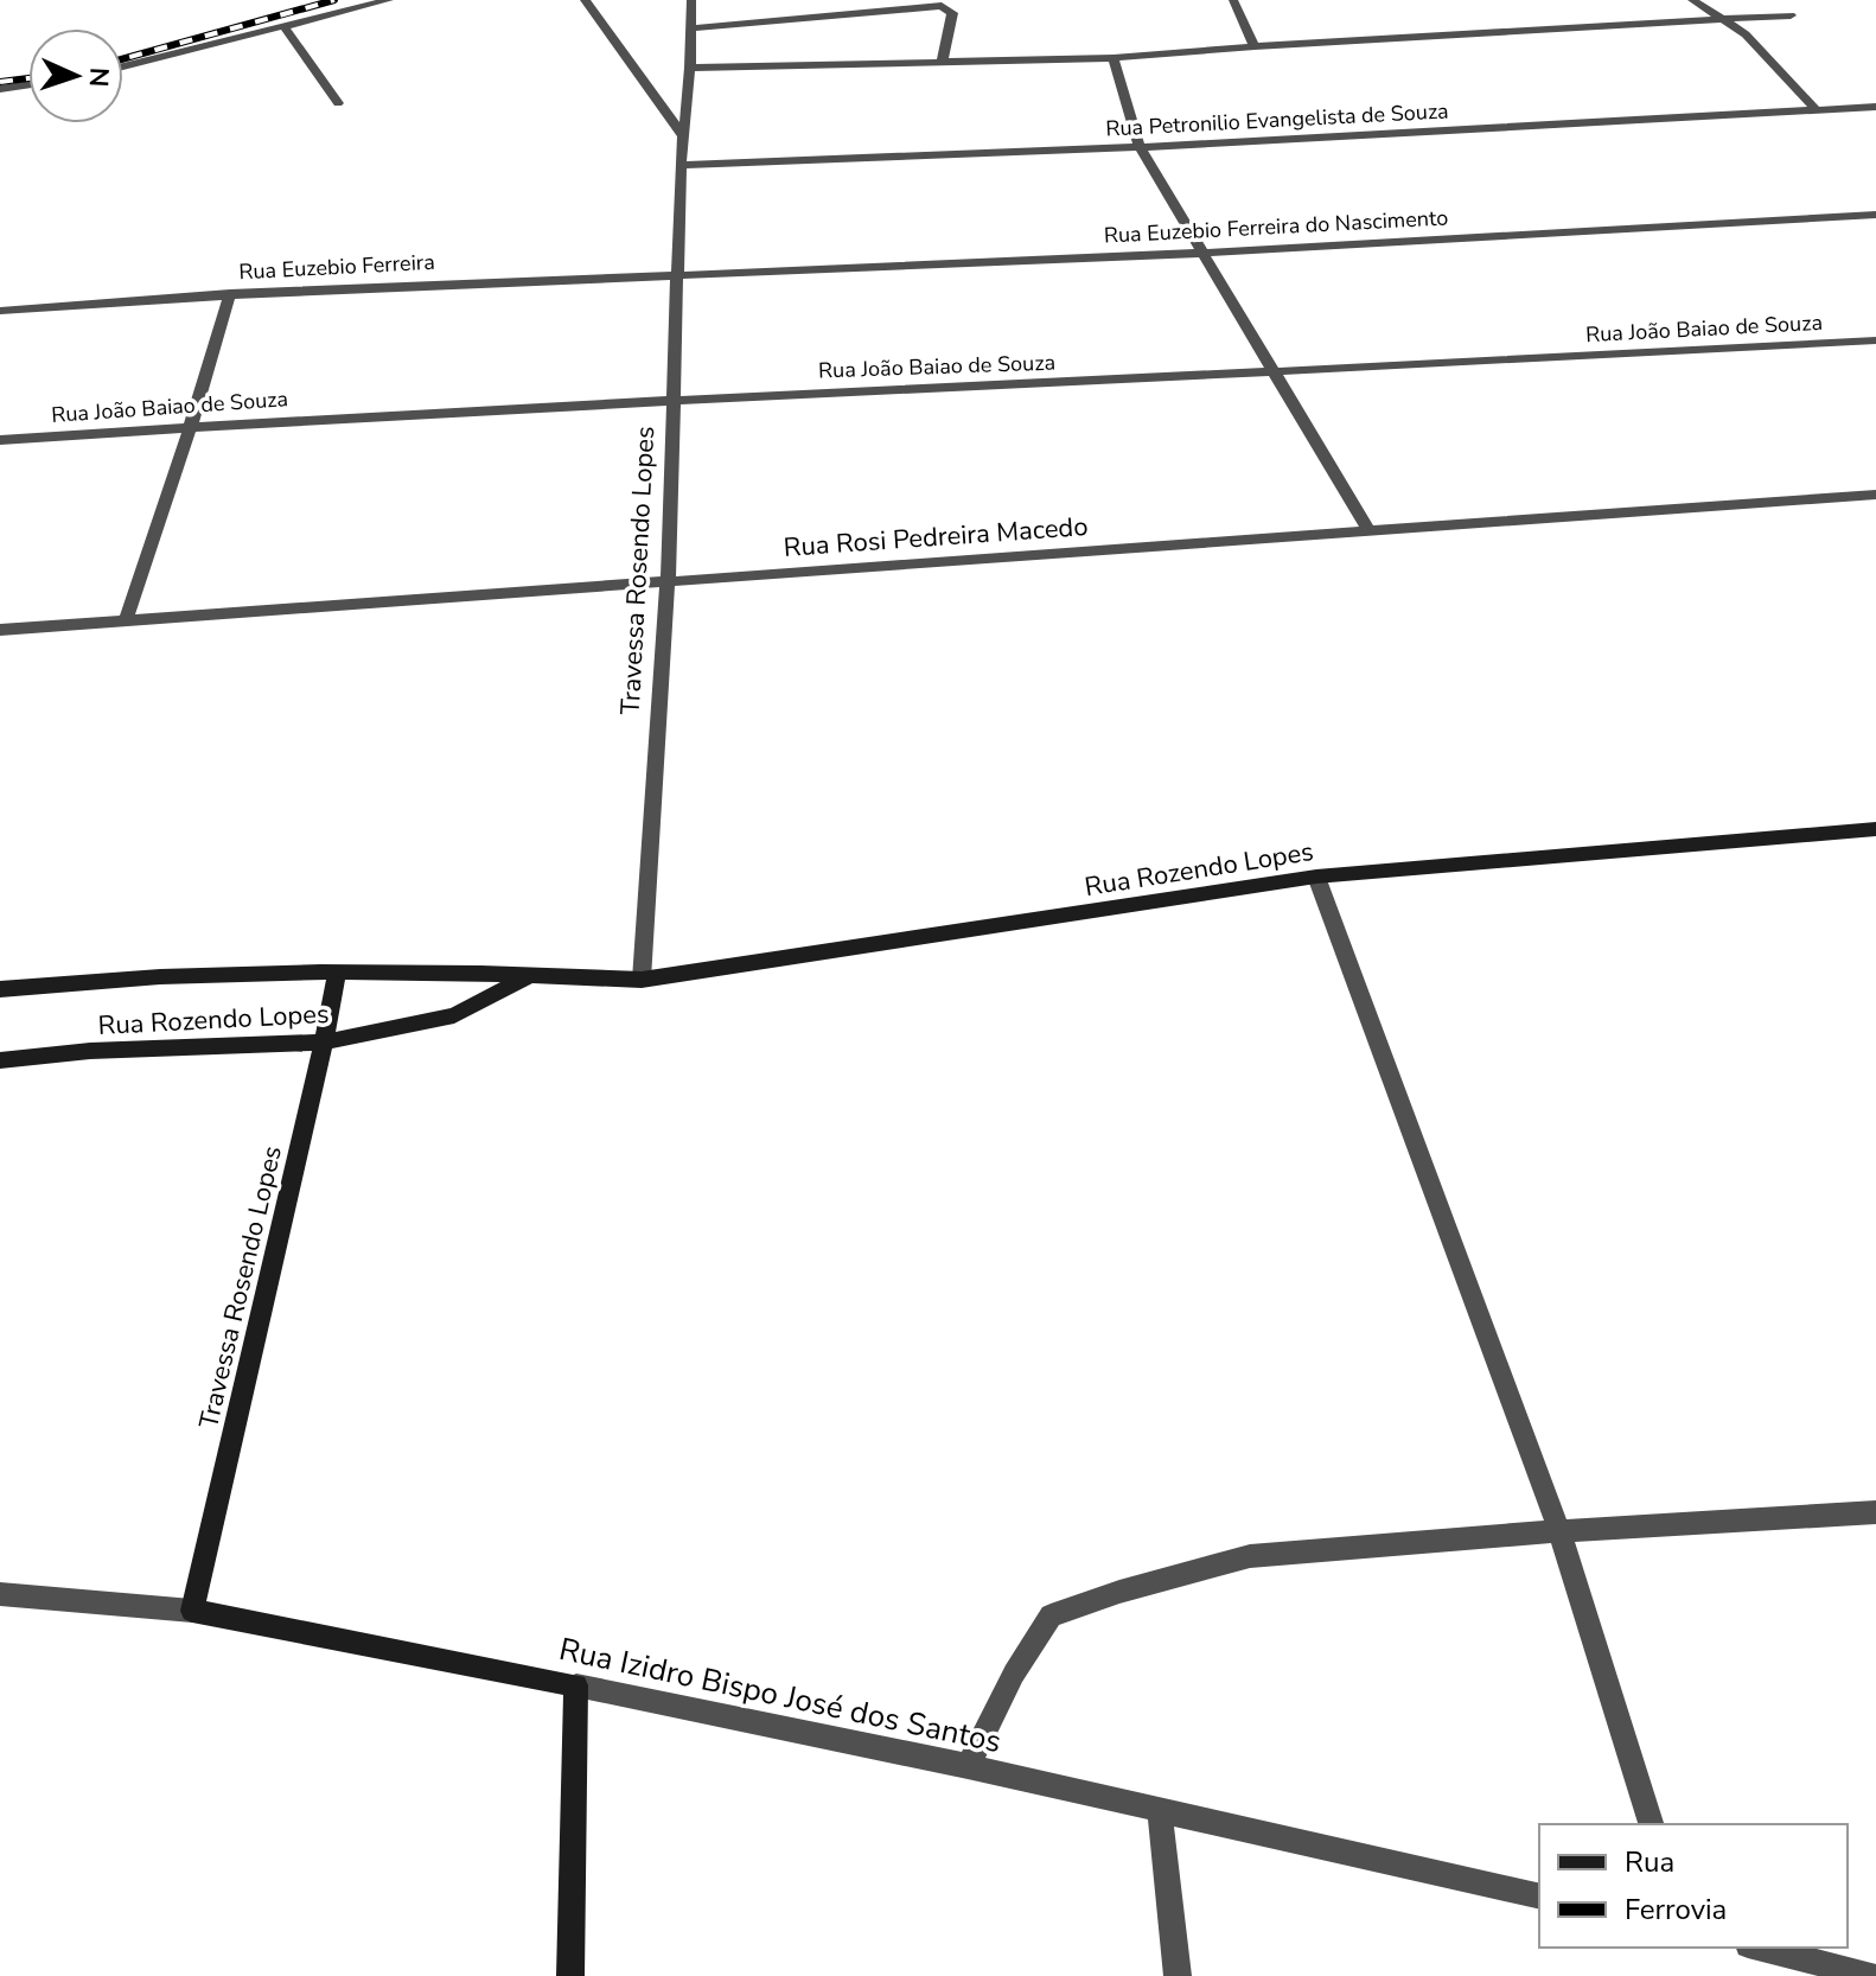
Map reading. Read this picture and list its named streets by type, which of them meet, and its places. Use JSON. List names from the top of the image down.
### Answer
{
  "streets": {
    "street": [
      "Rua Petronilio Evangelista de Souza",
      "Rua Euzebio Ferreira do Nascimento",
      "Rua Euzebio Ferreira",
      "Rua João Baiao de Souza",
      "Rua Rosi Pedreira Macedo",
      "Travessa Rosendo Lopes",
      "Rua Rozendo Lopes",
      "Rua Izidro Bispo José dos Santos"
    ]
  },
  "crossings": [
    ["Rua Petronilio Evangelista de Souza", "Travessa Rosendo Lopes"],
    ["Rua Euzebio Ferreira do Nascimento", "Rua Euzebio Ferreira"],
    ["Rua Euzebio Ferreira do Nascimento", "Travessa Rosendo Lopes"],
    ["Rua Euzebio Ferreira", "Travessa Rosendo Lopes"],
    ["Rua João Baiao de Souza", "Travessa Rosendo Lopes"],
    ["Rua Rosi Pedreira Macedo", "Travessa Rosendo Lopes"],
    ["Travessa Rosendo Lopes", "Rua Rozendo Lopes"],
    ["Travessa Rosendo Lopes", "Rua Izidro Bispo José dos Santos"]
  ],
  "legend": ["Rua", "Ferrovia"],
  "north": "right"
}
